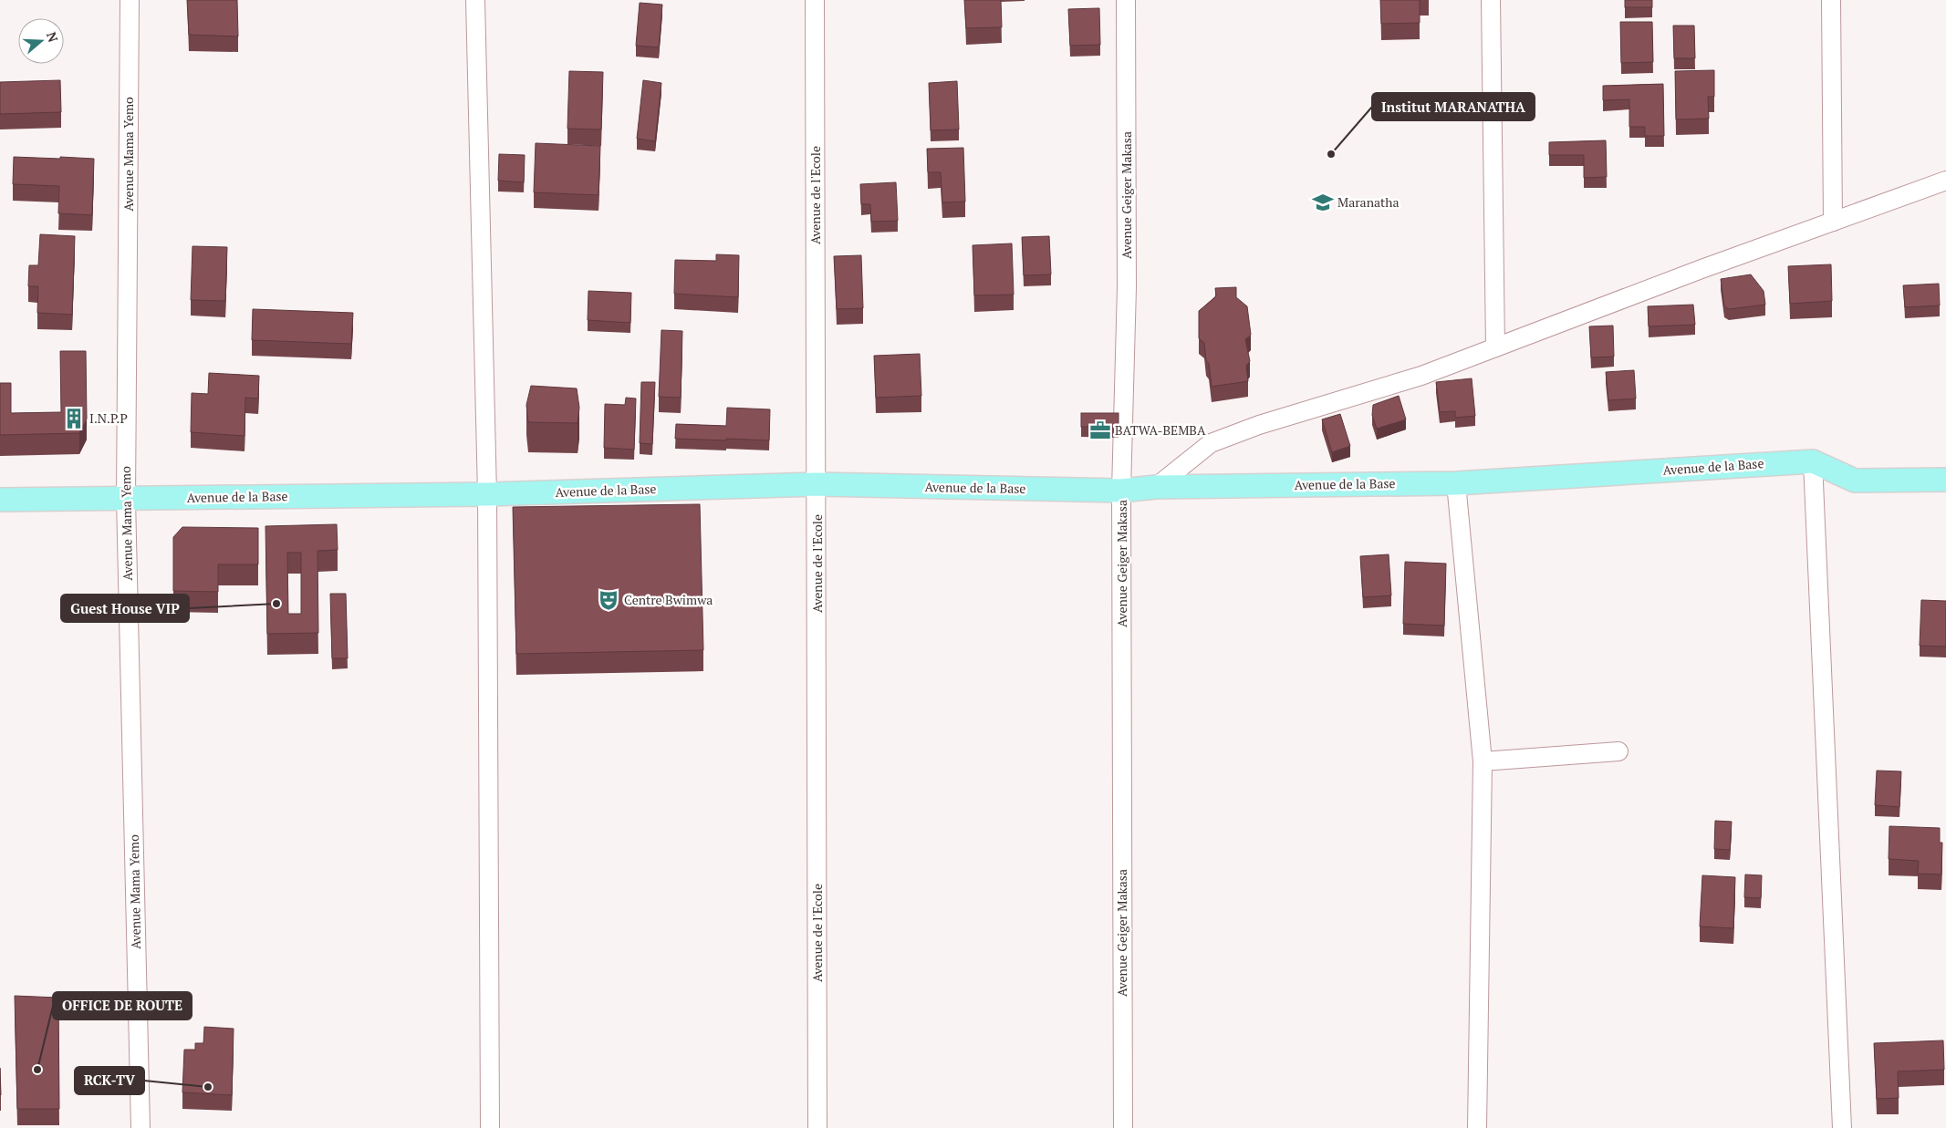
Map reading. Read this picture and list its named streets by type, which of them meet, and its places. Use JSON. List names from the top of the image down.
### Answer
{
  "streets": {
    "main road": ["Avenue de la Base"],
    "street": ["Avenue Mama Yemo", "Avenue de l'Ecole", "Avenue Geiger Makasa"]
  },
  "crossings": [
    ["Avenue Mama Yemo", "Avenue de la Base"],
    ["Avenue de l'Ecole", "Avenue de la Base"],
    ["Avenue Geiger Makasa", "Avenue de la Base"]
  ],
  "places": {
    "other": [
      "Institut MARANATHA",
      "Guest House VIP",
      "OFFICE DE ROUTE",
      "RCK-TV"
    ],
    "school or university": ["Maranatha"],
    "building": ["I.N.P.P"],
    "office": ["BATWA-BEMBA"],
    "theatre": ["Centre Bwimwa"]
  },
  "north": "right"
}
